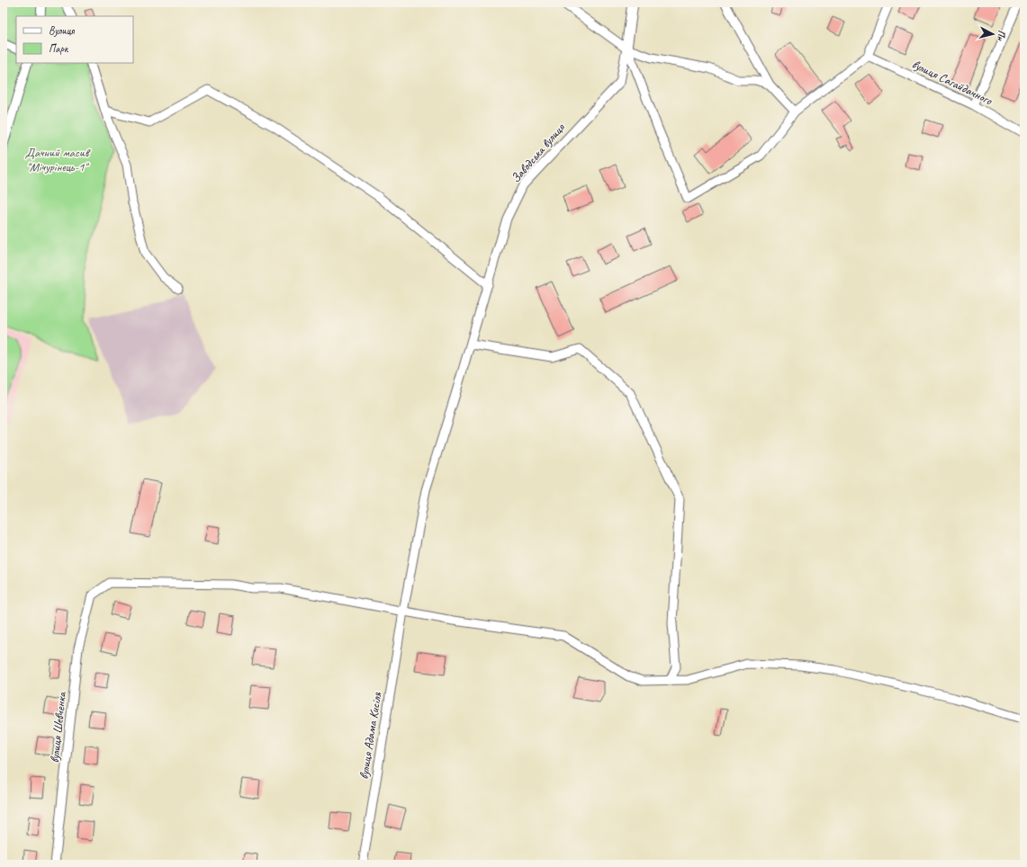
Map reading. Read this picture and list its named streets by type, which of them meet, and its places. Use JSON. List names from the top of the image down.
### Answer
{
  "streets": {
    "street": [
      "вулиця Сагайдачного",
      "Заводська вулиця",
      "вулиця Шевченка",
      "вулиця Адама Кисіля"
    ]
  },
  "crossings": [
    ["Заводська вулиця", "вулиця Адама Кисіля"],
    ["вулиця Шевченка", "вулиця Адама Кисіля"]
  ],
  "parks": ["Дачний масив \"Мічурінець-1\""],
  "legend": ["Вулиця", "Парк"],
  "north": "right"
}
